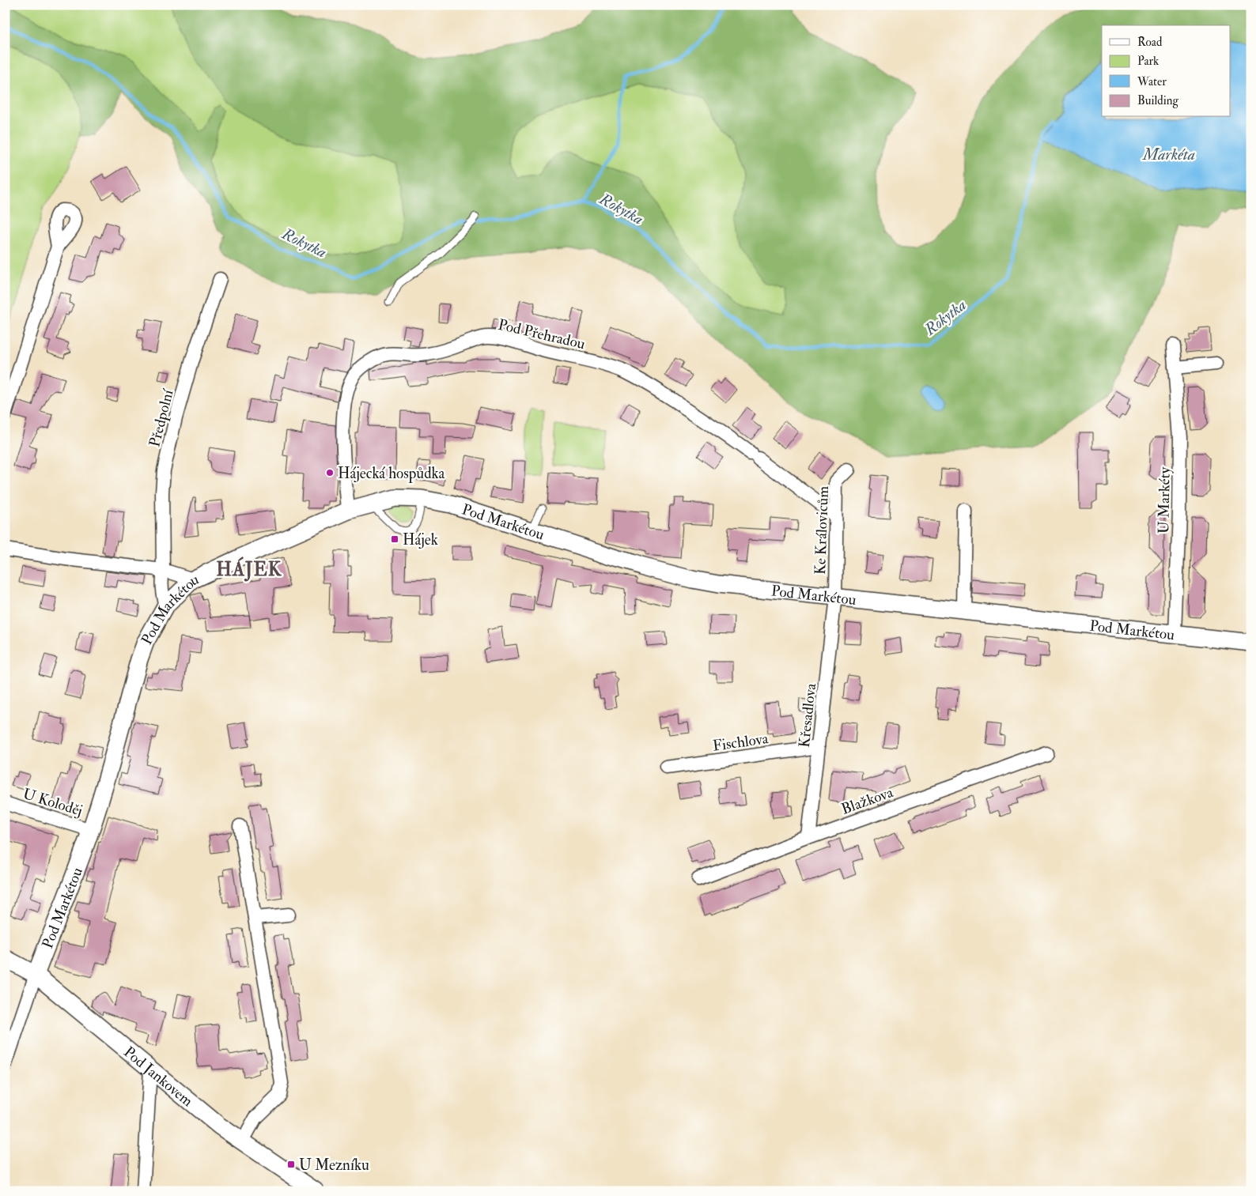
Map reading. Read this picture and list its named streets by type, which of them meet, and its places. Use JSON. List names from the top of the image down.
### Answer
{
  "streets": {
    "street": [
      "Pod Přehradou",
      "Předpolní",
      "U Markéty",
      "Pod Markétou",
      "Ke Královicům",
      "Křesadlova",
      "Fischlova",
      "Blažkova",
      "U Koloděj",
      "Pod Jankovem"
    ]
  },
  "crossings": [
    ["Pod Přehradou", "Pod Markétou"],
    ["Pod Přehradou", "Ke Královicům"],
    ["Předpolní", "Pod Markétou"],
    ["U Markéty", "Pod Markétou"],
    ["Pod Markétou", "Ke Královicům"],
    ["Pod Markétou", "Křesadlova"],
    ["Pod Markétou", "U Koloděj"],
    ["Pod Markétou", "Pod Jankovem"],
    ["Ke Královicům", "Křesadlova"],
    ["Křesadlova", "Fischlova"],
    ["Křesadlova", "Blažkova"]
  ],
  "districts": ["HÁJEK"],
  "water": ["Markéta", "Rokytka"],
  "places": {
    "other": ["Hájecká hospůdka"],
    "transit": ["Hájek", "U Mezníku"]
  },
  "legend": [
    "Road",
    "Park",
    "Water",
    "Building"
  ]
}
